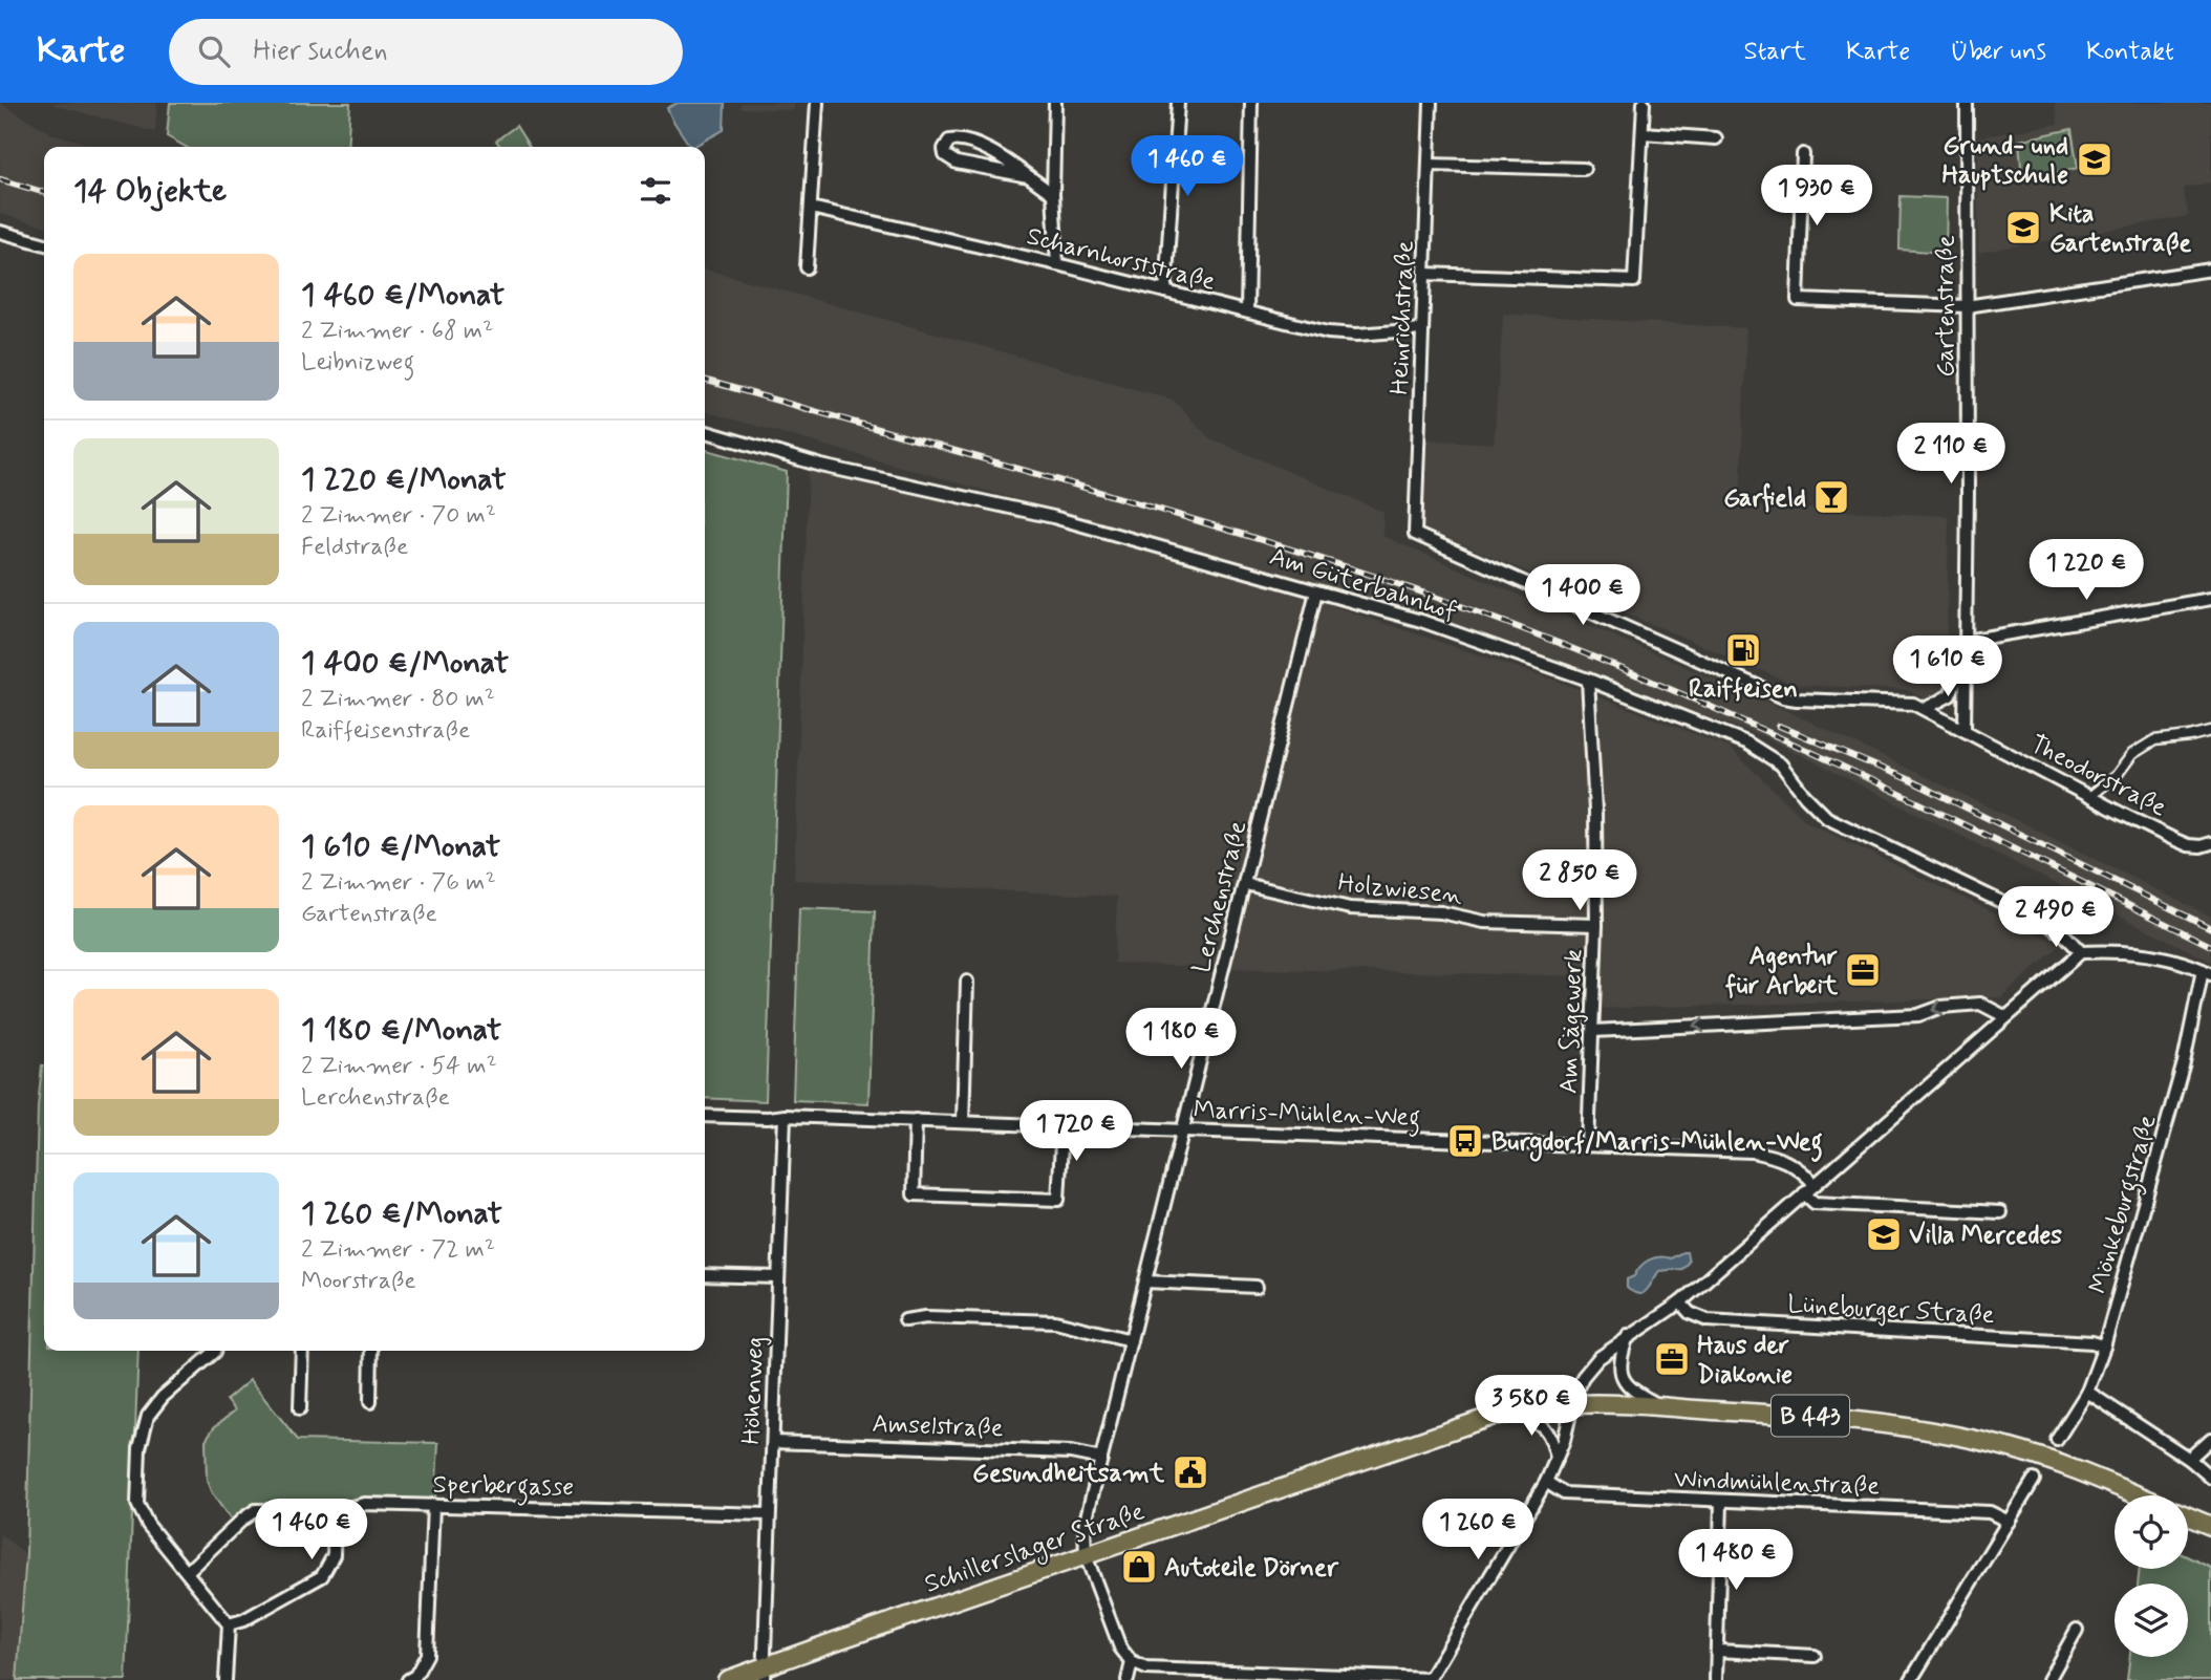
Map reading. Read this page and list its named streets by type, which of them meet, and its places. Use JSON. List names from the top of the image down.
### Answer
{
  "streets": {
    "main road": ["B 443", "Schillerslager Straße"],
    "street": [
      "Scharnhorststraße",
      "Gartenstraße",
      "Heinrichstraße",
      "Am Güterbahnhof",
      "Theodorstraße",
      "Holzwiesen",
      "Lerchenstraße",
      "Am Sägewerk",
      "Marris-Mühlen-Weg",
      "Mönkeburgstraße",
      "Lüneburger Straße",
      "Höhenweg",
      "Amselstraße",
      "Windmühlenstraße",
      "Sperbergasse"
    ]
  },
  "crossings": [
    ["Scharnhorststraße", "Heinrichstraße"],
    ["Gartenstraße", "Theodorstraße"],
    ["Heinrichstraße", "Theodorstraße"],
    ["Am Güterbahnhof", "Lerchenstraße"],
    ["Am Güterbahnhof", "Am Sägewerk"],
    ["Holzwiesen", "Lerchenstraße"],
    ["Holzwiesen", "Am Sägewerk"],
    ["Lerchenstraße", "Marris-Mühlen-Weg"],
    ["Lerchenstraße", "Amselstraße"],
    ["Lerchenstraße", "Schillerslager Straße"],
    ["Am Sägewerk", "Marris-Mühlen-Weg"],
    ["Marris-Mühlen-Weg", "Höhenweg"],
    ["Mönkeburgstraße", "Lüneburger Straße"],
    ["Höhenweg", "B 443"],
    ["Höhenweg", "Amselstraße"],
    ["Höhenweg", "Sperbergasse"],
    ["Höhenweg", "Schillerslager Straße"],
    ["B 443", "Schillerslager Straße"]
  ],
  "places": {
    "school or university": ["Grund- und Hauptschule", "Kita Gartenstraße", "Villa Mercedes"],
    "bar": ["Garfield"],
    "fuel station": ["Raiffeisen"],
    "office": ["Agentur für Arbeit", "Haus der Diakonie"],
    "bus stop": ["Burgdorf/Marris-Mühlen-Weg"],
    "public building": ["Gesundheitsamt"],
    "shop": ["Autoteile Dörner"]
  },
  "page": {
    "header": "Karte",
    "search": "Hier suchen",
    "nav": [
      "Start",
      "Karte",
      "Über uns",
      "Kontakt"
    ],
    "price": [
      "1 460 €",
      "1 930 €",
      "2 110 €",
      "1 220 €",
      "1 400 €",
      "1 610 €",
      "2 850 €",
      "2 490 €",
      "1 180 €",
      "1 720 €",
      "3 580 €",
      "1 460 €",
      "1 260 €",
      "1 480 €"
    ],
    "heading": "14 Objekte",
    "list": [
      {
        "name": "1 460 €/Monat",
        "note": "2 Zimmer · 68 m² · Leibnizweg"
      },
      {
        "name": "1 220 €/Monat",
        "note": "2 Zimmer · 70 m² · Feldstraße"
      },
      {
        "name": "1 400 €/Monat",
        "note": "2 Zimmer · 80 m² · Raiffeisenstraße"
      },
      {
        "name": "1 610 €/Monat",
        "note": "2 Zimmer · 76 m² · Gartenstraße"
      },
      {
        "name": "1 180 €/Monat",
        "note": "2 Zimmer · 54 m² · Lerchenstraße"
      },
      {
        "name": "1 260 €/Monat",
        "note": "2 Zimmer · 72 m² · Moorstraße"
      }
    ]
  }
}
